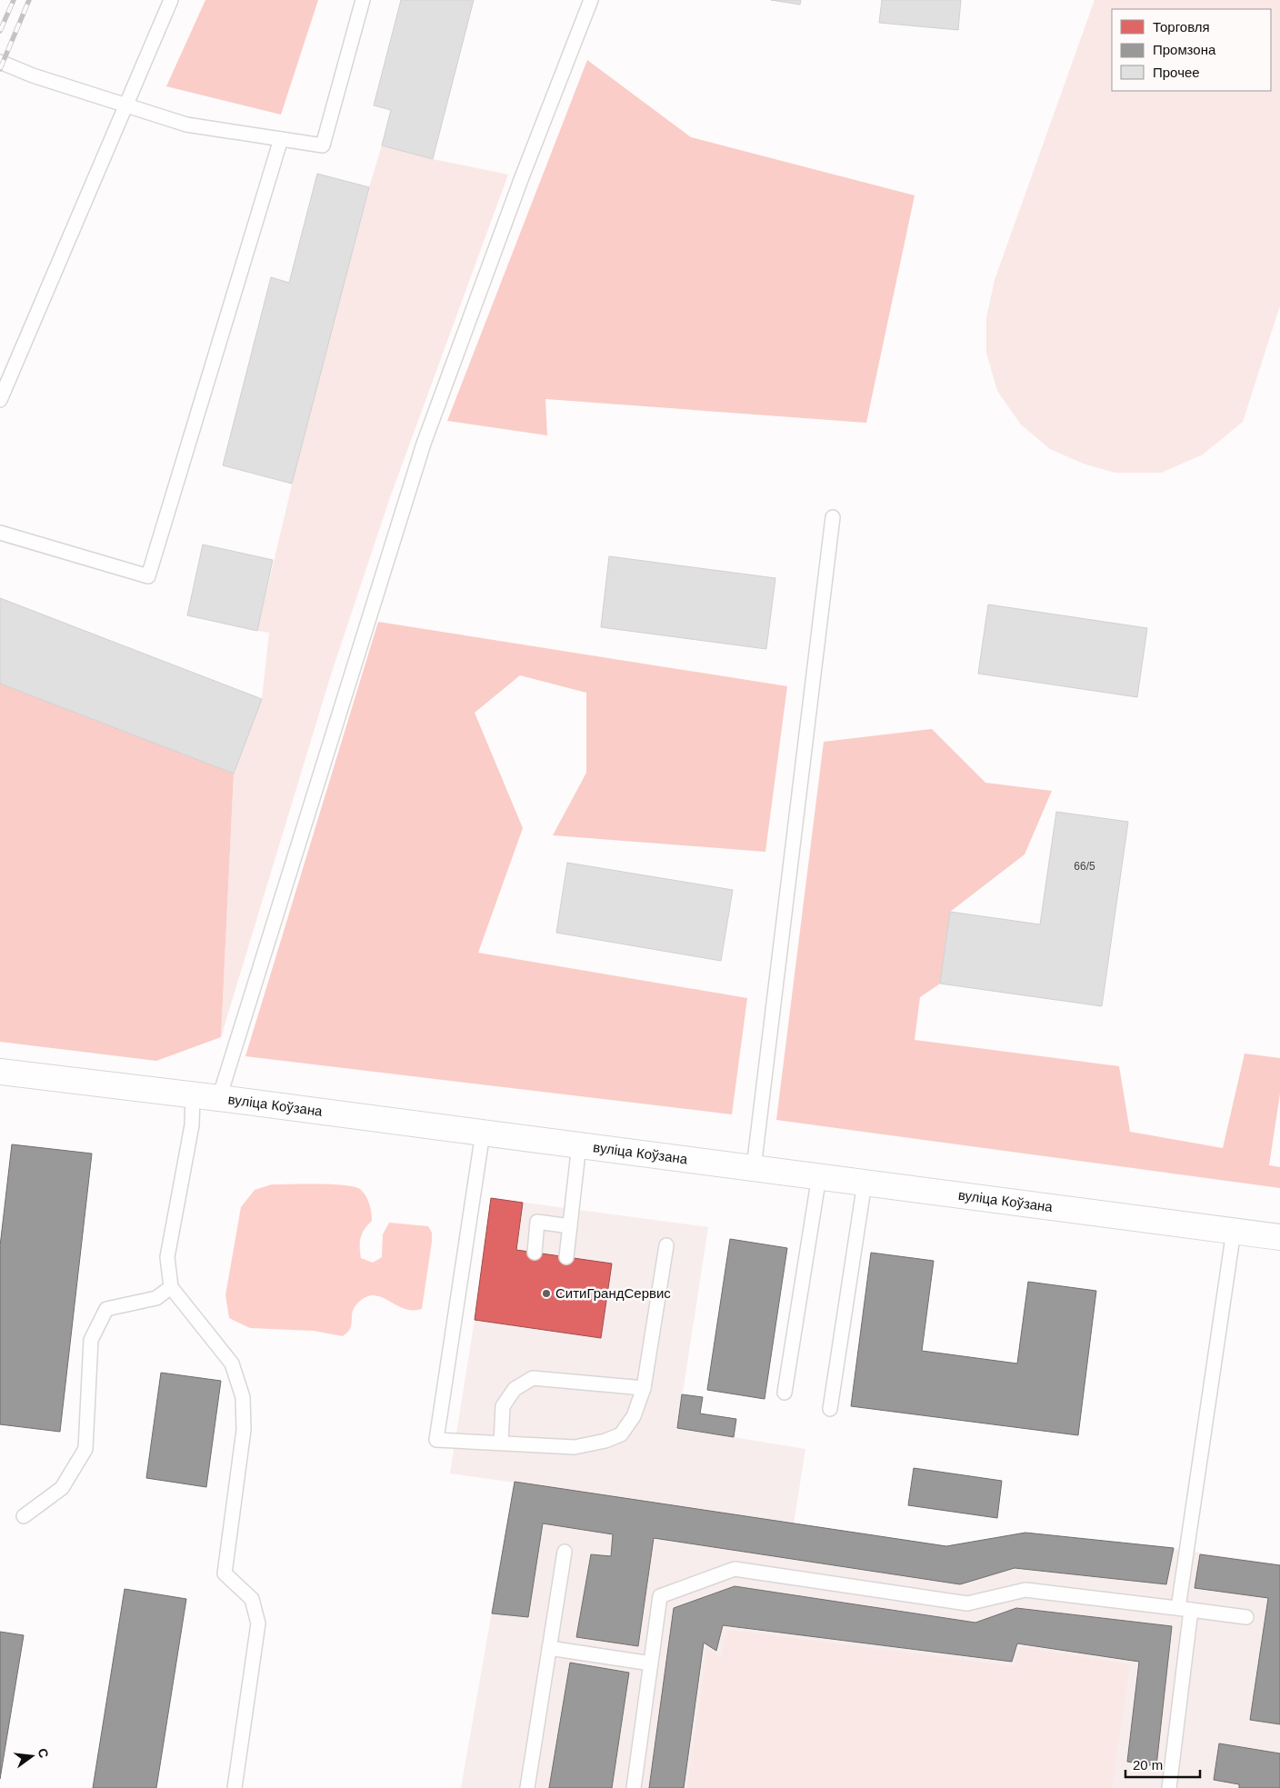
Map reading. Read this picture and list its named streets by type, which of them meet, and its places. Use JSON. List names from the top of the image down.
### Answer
{
  "streets": {
    "street": ["вуліца Коўзана"]
  },
  "places": ["СитиГрандСервис"],
  "house_numbers": ["66/5"],
  "legend": ["Торговля", "Промзона", "Прочее"],
  "scale_bar": "20 m",
  "north": "right"
}
